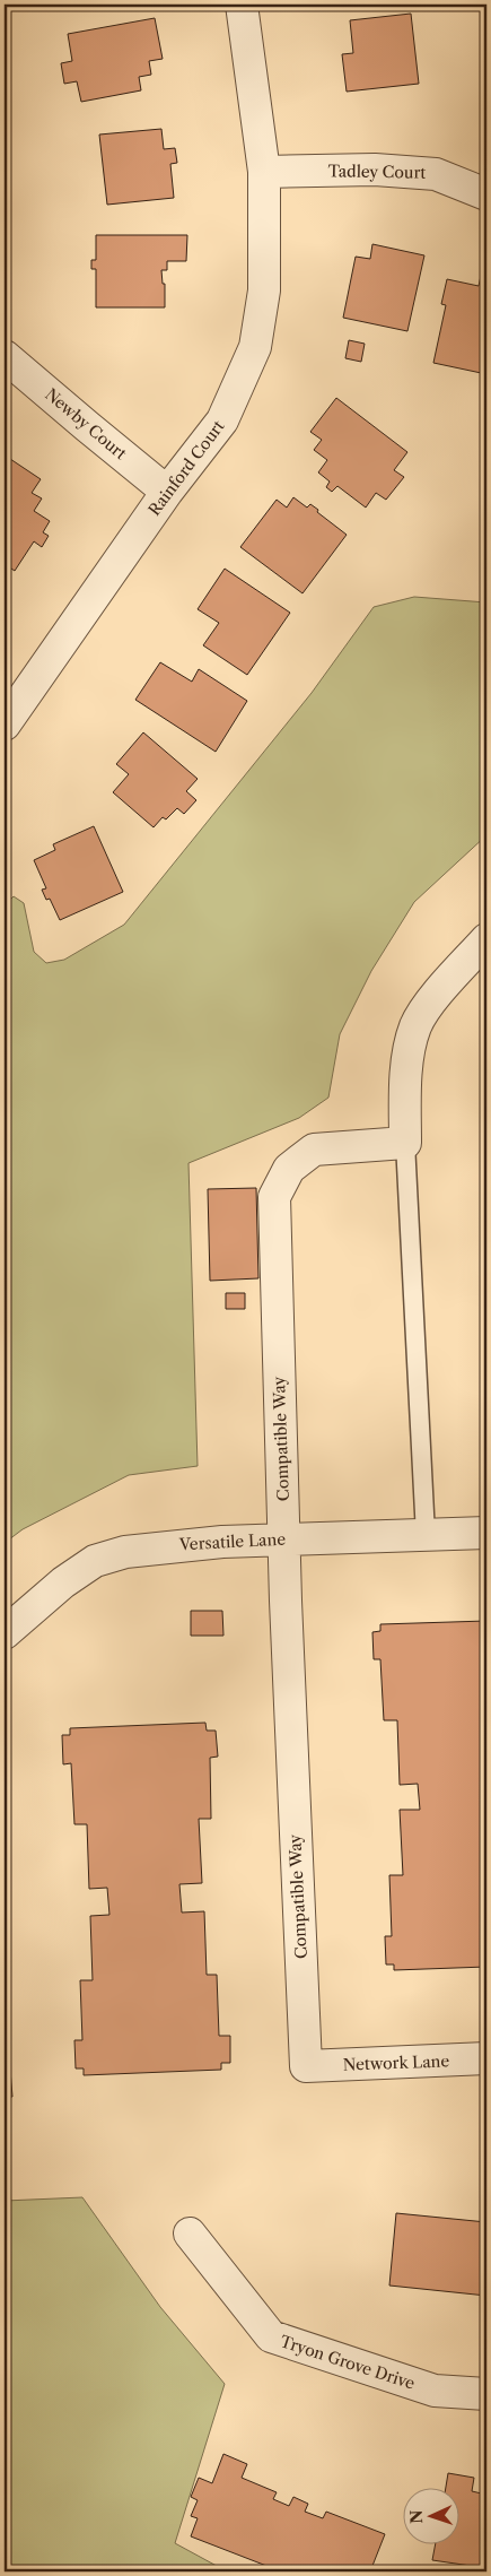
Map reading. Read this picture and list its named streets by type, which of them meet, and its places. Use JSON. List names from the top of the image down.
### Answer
{
  "streets": {
    "street": [
      "Tadley Court",
      "Newby Court",
      "Rainford Court",
      "Compatible Way",
      "Versatile Lane",
      "Network Lane",
      "Tryon Grove Drive"
    ]
  },
  "crossings": [
    ["Tadley Court", "Rainford Court"],
    ["Newby Court", "Rainford Court"],
    ["Compatible Way", "Versatile Lane"],
    ["Compatible Way", "Network Lane"]
  ],
  "north": "left"
}
